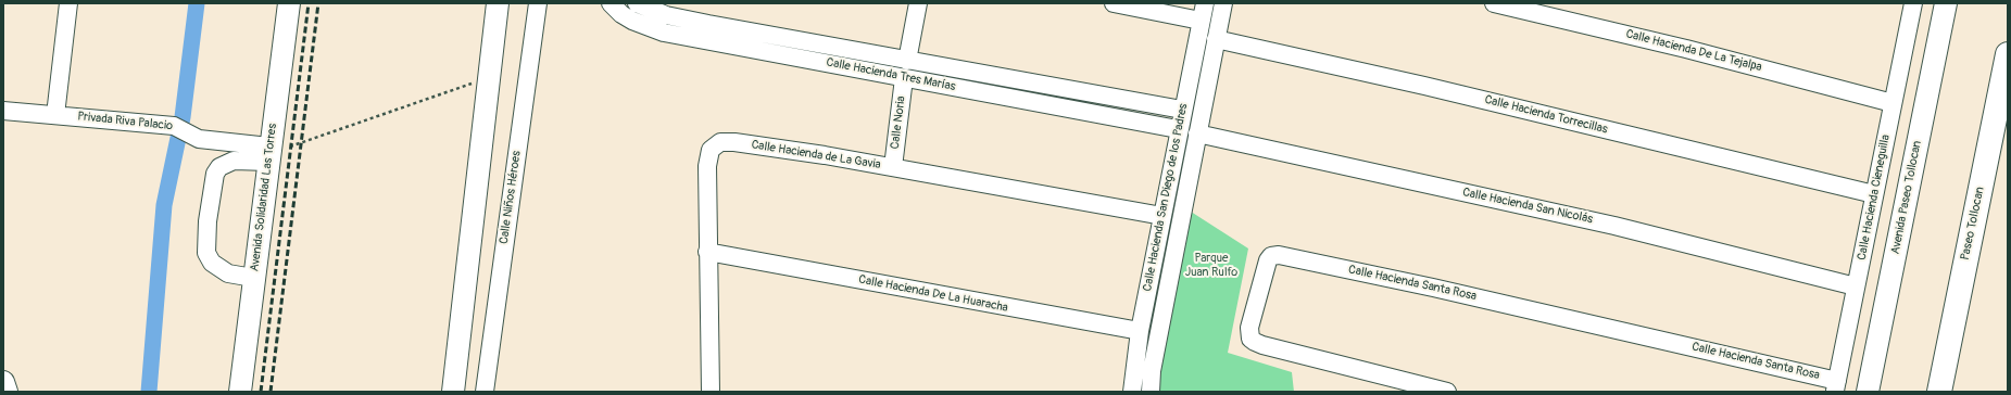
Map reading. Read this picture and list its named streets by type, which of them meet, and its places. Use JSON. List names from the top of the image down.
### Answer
{
  "streets": {
    "highway": ["Paseo Tollocan"],
    "main road": ["Avenida Solidaridad Las Torres", "Avenida Paseo Tollocan"],
    "street": [
      "Calle Hacienda De La Tejalpa",
      "Calle Hacienda Tres Marías",
      "Calle Hacienda Torrecillas",
      "Privada Riva Palacio",
      "Calle Noria",
      "Calle Hacienda de La Gavia",
      "Calle Niños Héroes",
      "Calle Hacienda San Diego de los Padres",
      "Calle Hacienda Cieneguilla",
      "Calle Hacienda San Nicolás",
      "Calle Hacienda Santa Rosa",
      "Calle Hacienda De La Huaracha"
    ]
  },
  "crossings": [
    ["Calle Hacienda De La Tejalpa", "Calle Hacienda Cieneguilla"],
    ["Calle Hacienda Tres Marías", "Calle Noria"],
    ["Calle Hacienda Tres Marías", "Calle Hacienda San Diego de los Padres"],
    ["Calle Hacienda Torrecillas", "Calle Hacienda San Diego de los Padres"],
    ["Calle Hacienda Torrecillas", "Calle Hacienda Cieneguilla"],
    ["Privada Riva Palacio", "Avenida Solidaridad Las Torres"],
    ["Calle Noria", "Calle Hacienda de La Gavia"],
    ["Calle Hacienda de La Gavia", "Calle Hacienda San Diego de los Padres"],
    ["Calle Hacienda de La Gavia", "Calle Hacienda De La Huaracha"],
    ["Calle Hacienda San Diego de los Padres", "Calle Hacienda San Nicolás"],
    ["Calle Hacienda San Diego de los Padres", "Calle Hacienda De La Huaracha"],
    ["Calle Hacienda Cieneguilla", "Calle Hacienda San Nicolás"],
    ["Calle Hacienda Cieneguilla", "Calle Hacienda Santa Rosa"]
  ],
  "parks": ["Parque Juan Rulfo"]
}
